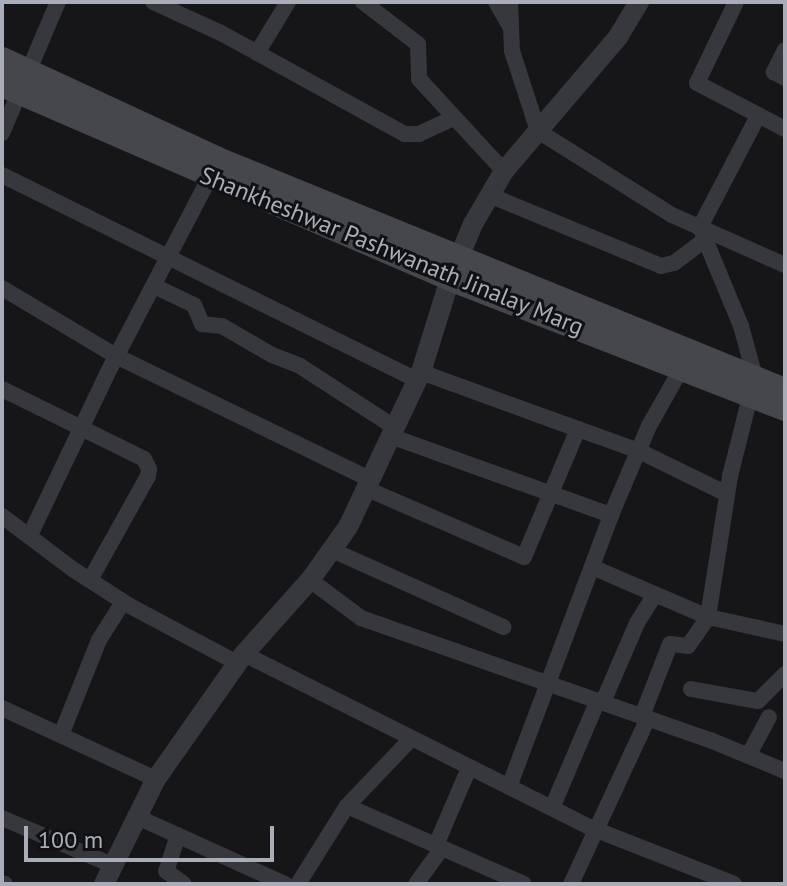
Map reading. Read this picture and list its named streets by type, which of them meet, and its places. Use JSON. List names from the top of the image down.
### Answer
{
  "scale_bar": "100 m"
}
